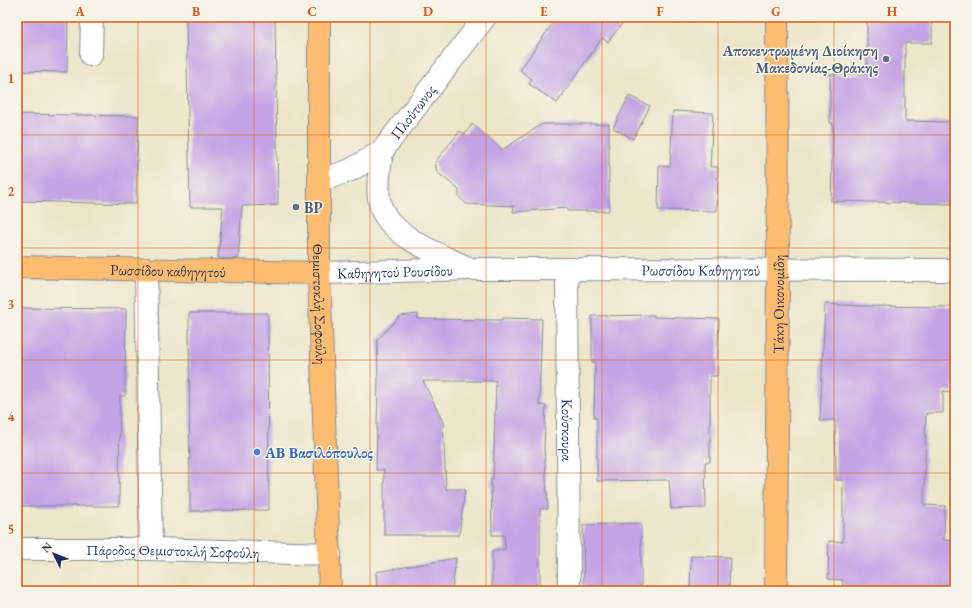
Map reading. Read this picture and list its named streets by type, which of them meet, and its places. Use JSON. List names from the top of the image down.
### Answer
{
  "streets": {
    "main road": ["Ρωσσίδου καθηγητού", "Θεμιστοκλή Σοφούλη", "Τάκη Οικονομίδη"],
    "street": [
      "Πλούτωνος",
      "Ρωσσίδου Καθηγητού",
      "Καθηγητού Ρουσίδου",
      "Κούσκουρα",
      "Πάροδος Θεμιστοκλή Σοφούλη"
    ]
  },
  "crossings": [
    ["Πλούτωνος", "Θεμιστοκλή Σοφούλη"],
    ["Ρωσσίδου Καθηγητού", "Καθηγητού Ρουσίδου"],
    ["Ρωσσίδου Καθηγητού", "Τάκη Οικονομίδη"],
    ["Ρωσσίδου Καθηγητού", "Κούσκουρα"],
    ["Ρωσσίδου καθηγητού", "Καθηγητού Ρουσίδου"],
    ["Ρωσσίδου καθηγητού", "Θεμιστοκλή Σοφούλη"],
    ["Καθηγητού Ρουσίδου", "Θεμιστοκλή Σοφούλη"],
    ["Θεμιστοκλή Σοφούλη", "Πάροδος Θεμιστοκλή Σοφούλη"]
  ],
  "places": ["Αποκεντρωμένη Διοίκηση Μακεδονίας-Θράκης", "BP", "ΑΒ Βασιλόπουλος"],
  "north": "top left",
  "grid": {
    "columns": [
      "A",
      "B",
      "C",
      "D",
      "E",
      "F",
      "G",
      "H"
    ],
    "rows": [
      "1",
      "2",
      "3",
      "4",
      "5"
    ]
  }
}
